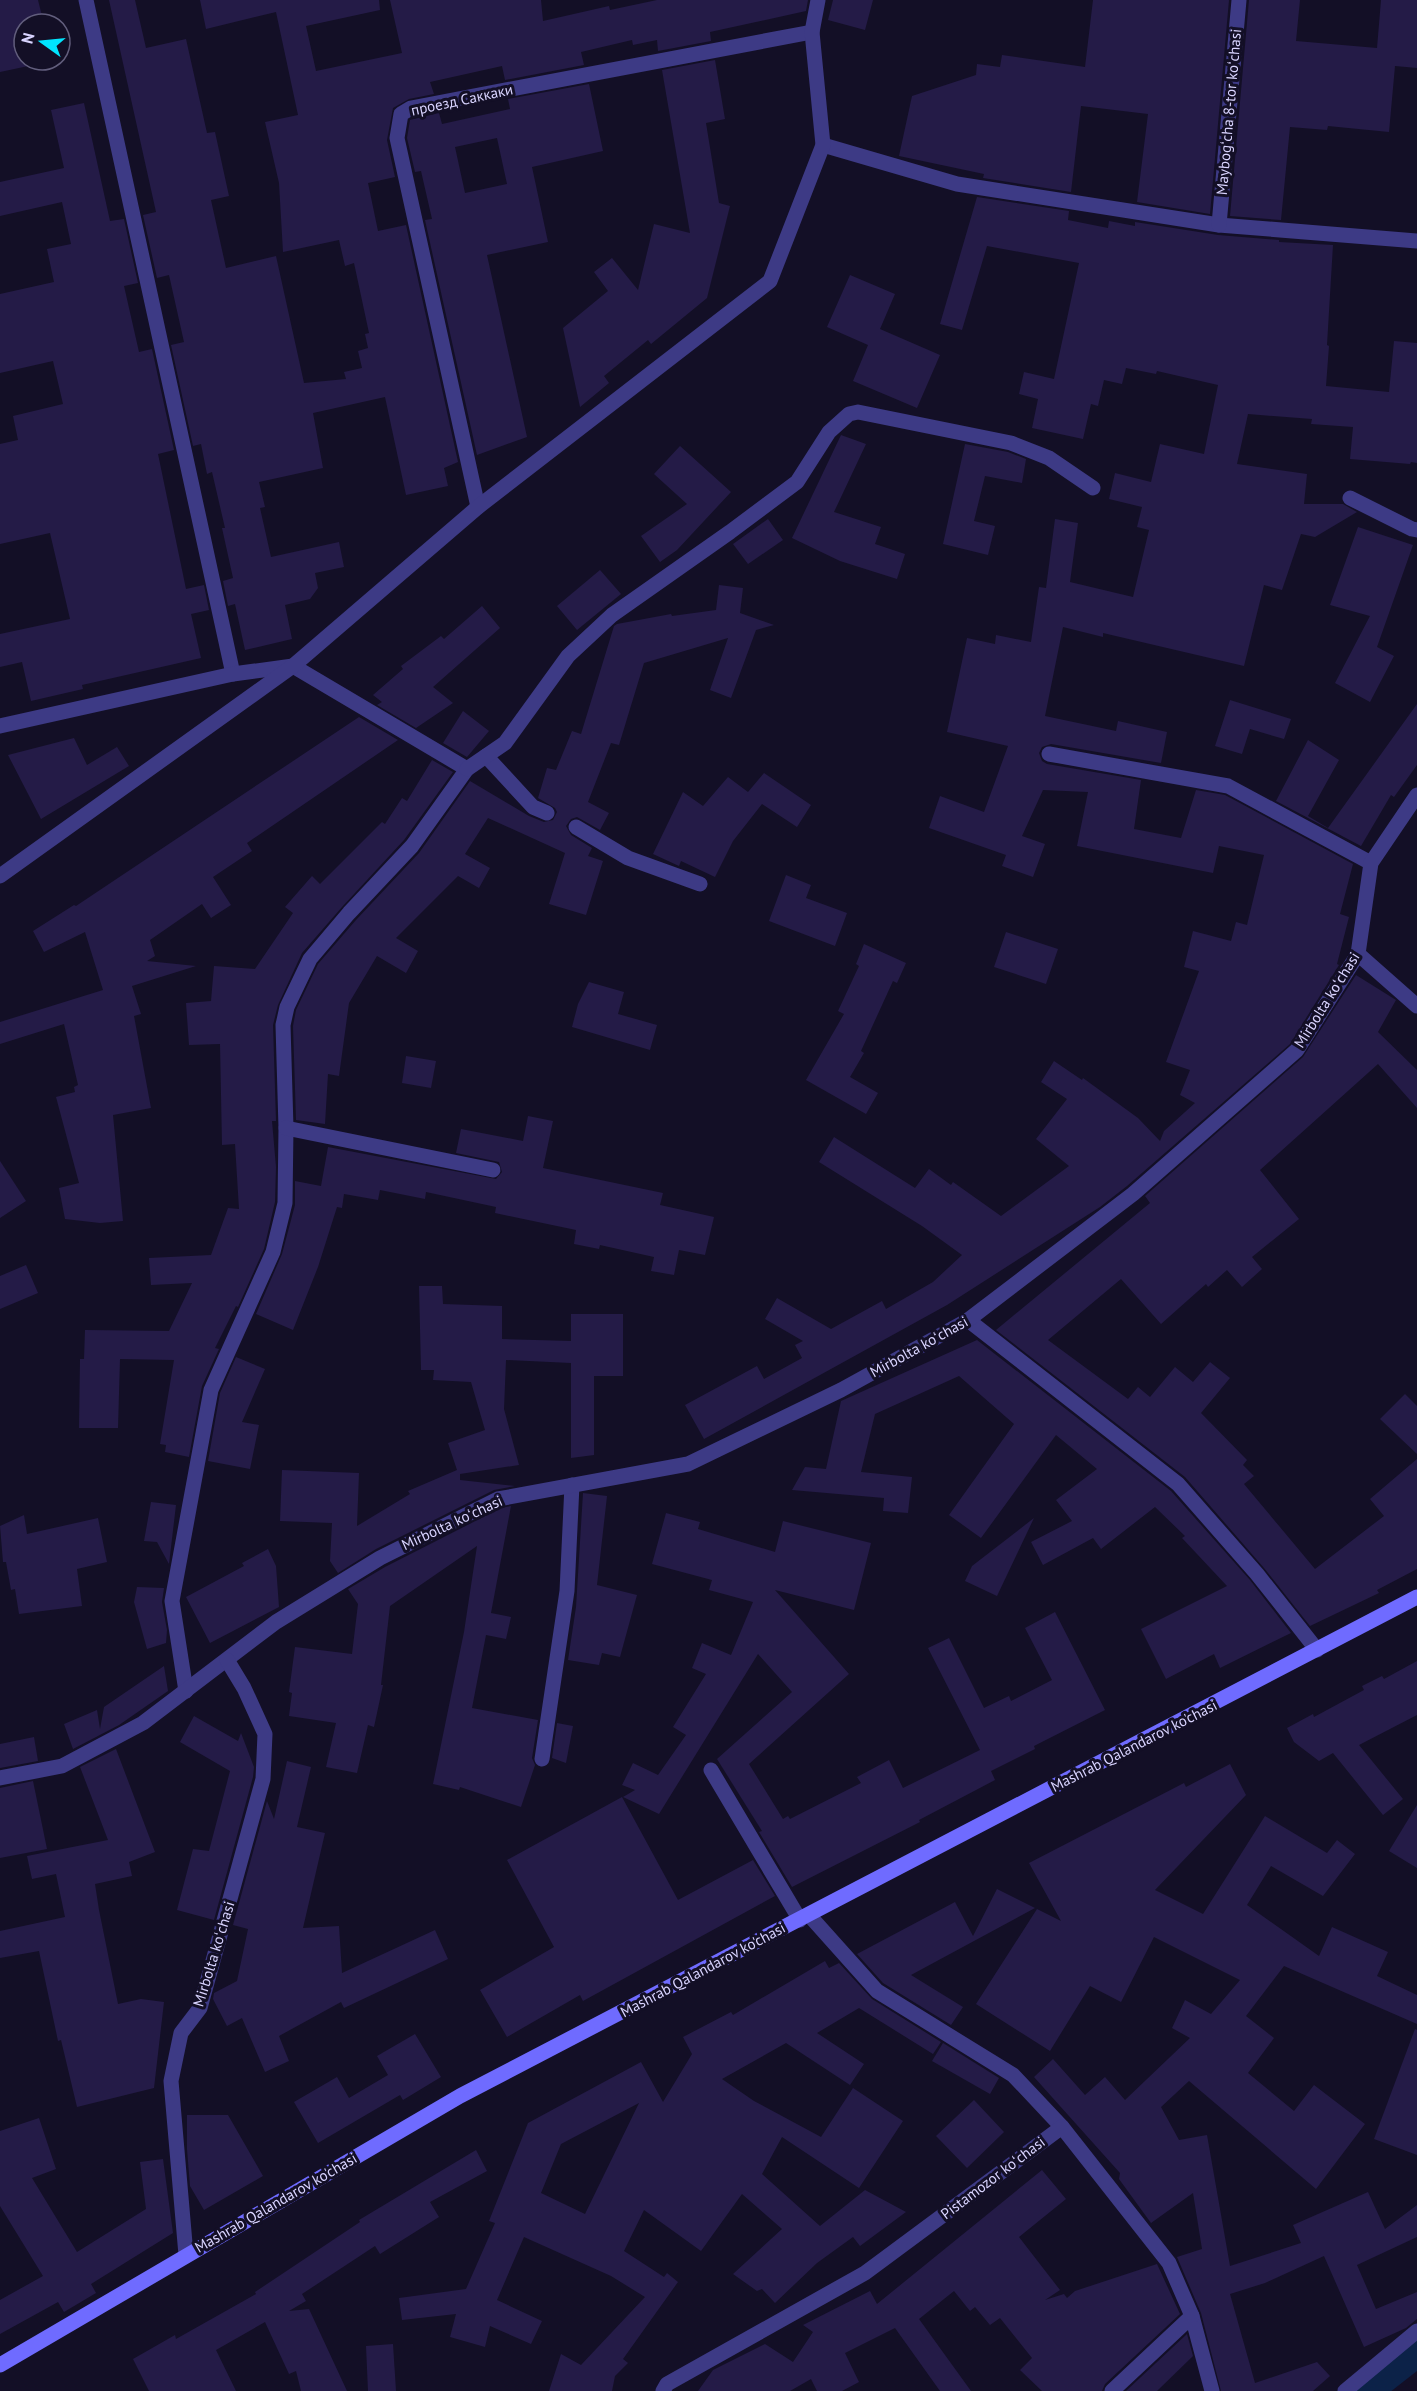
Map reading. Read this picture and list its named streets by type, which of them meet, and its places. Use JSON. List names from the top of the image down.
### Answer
{
  "streets": {
    "main road": ["Mashrab Qalandarov ko'chasi"],
    "street": [
      "проезд Саккаки",
      "Maybogʻcha 8-tor koʻchasi",
      "Mirbolta koʻchasi",
      "Pistamozor koʻchasi"
    ]
  },
  "crossings": [
    ["Mirbolta koʻchasi", "Mashrab Qalandarov ko'chasi"]
  ],
  "north": "left"
}
